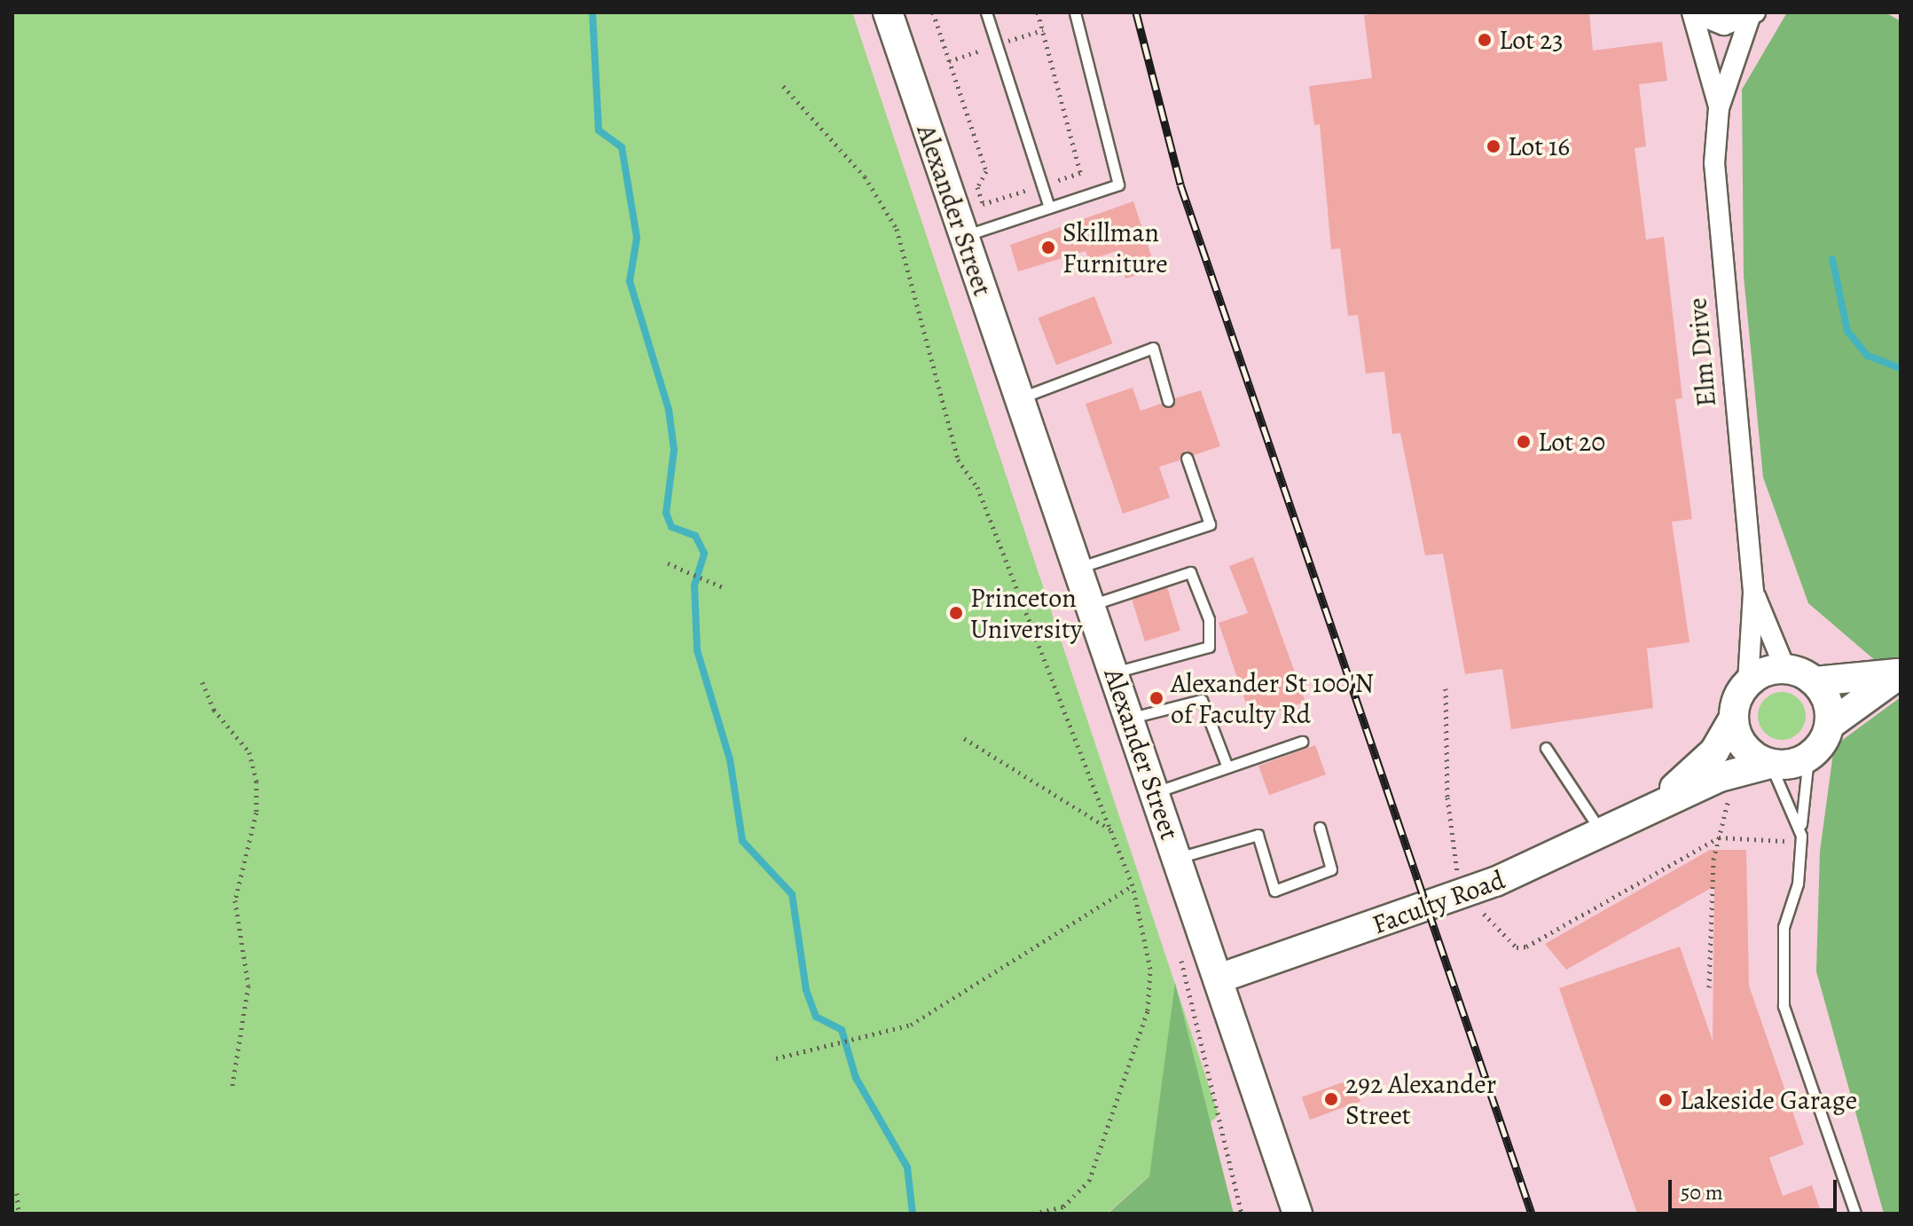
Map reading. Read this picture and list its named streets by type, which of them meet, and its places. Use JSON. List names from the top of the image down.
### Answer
{
  "streets": {
    "main road": ["Alexander Street", "Faculty Road"],
    "street": ["Elm Drive"]
  },
  "crossings": [
    ["Alexander Street", "Faculty Road"],
    ["Elm Drive", "Faculty Road"]
  ],
  "places": [
    "Lot 23",
    "Lot 16",
    "Skillman Furniture",
    "Lot 20",
    "Princeton University",
    "Alexander St 100'N of Faculty Rd",
    "292 Alexander Street",
    "Lakeside Garage"
  ],
  "scale_bar": "50 m"
}
